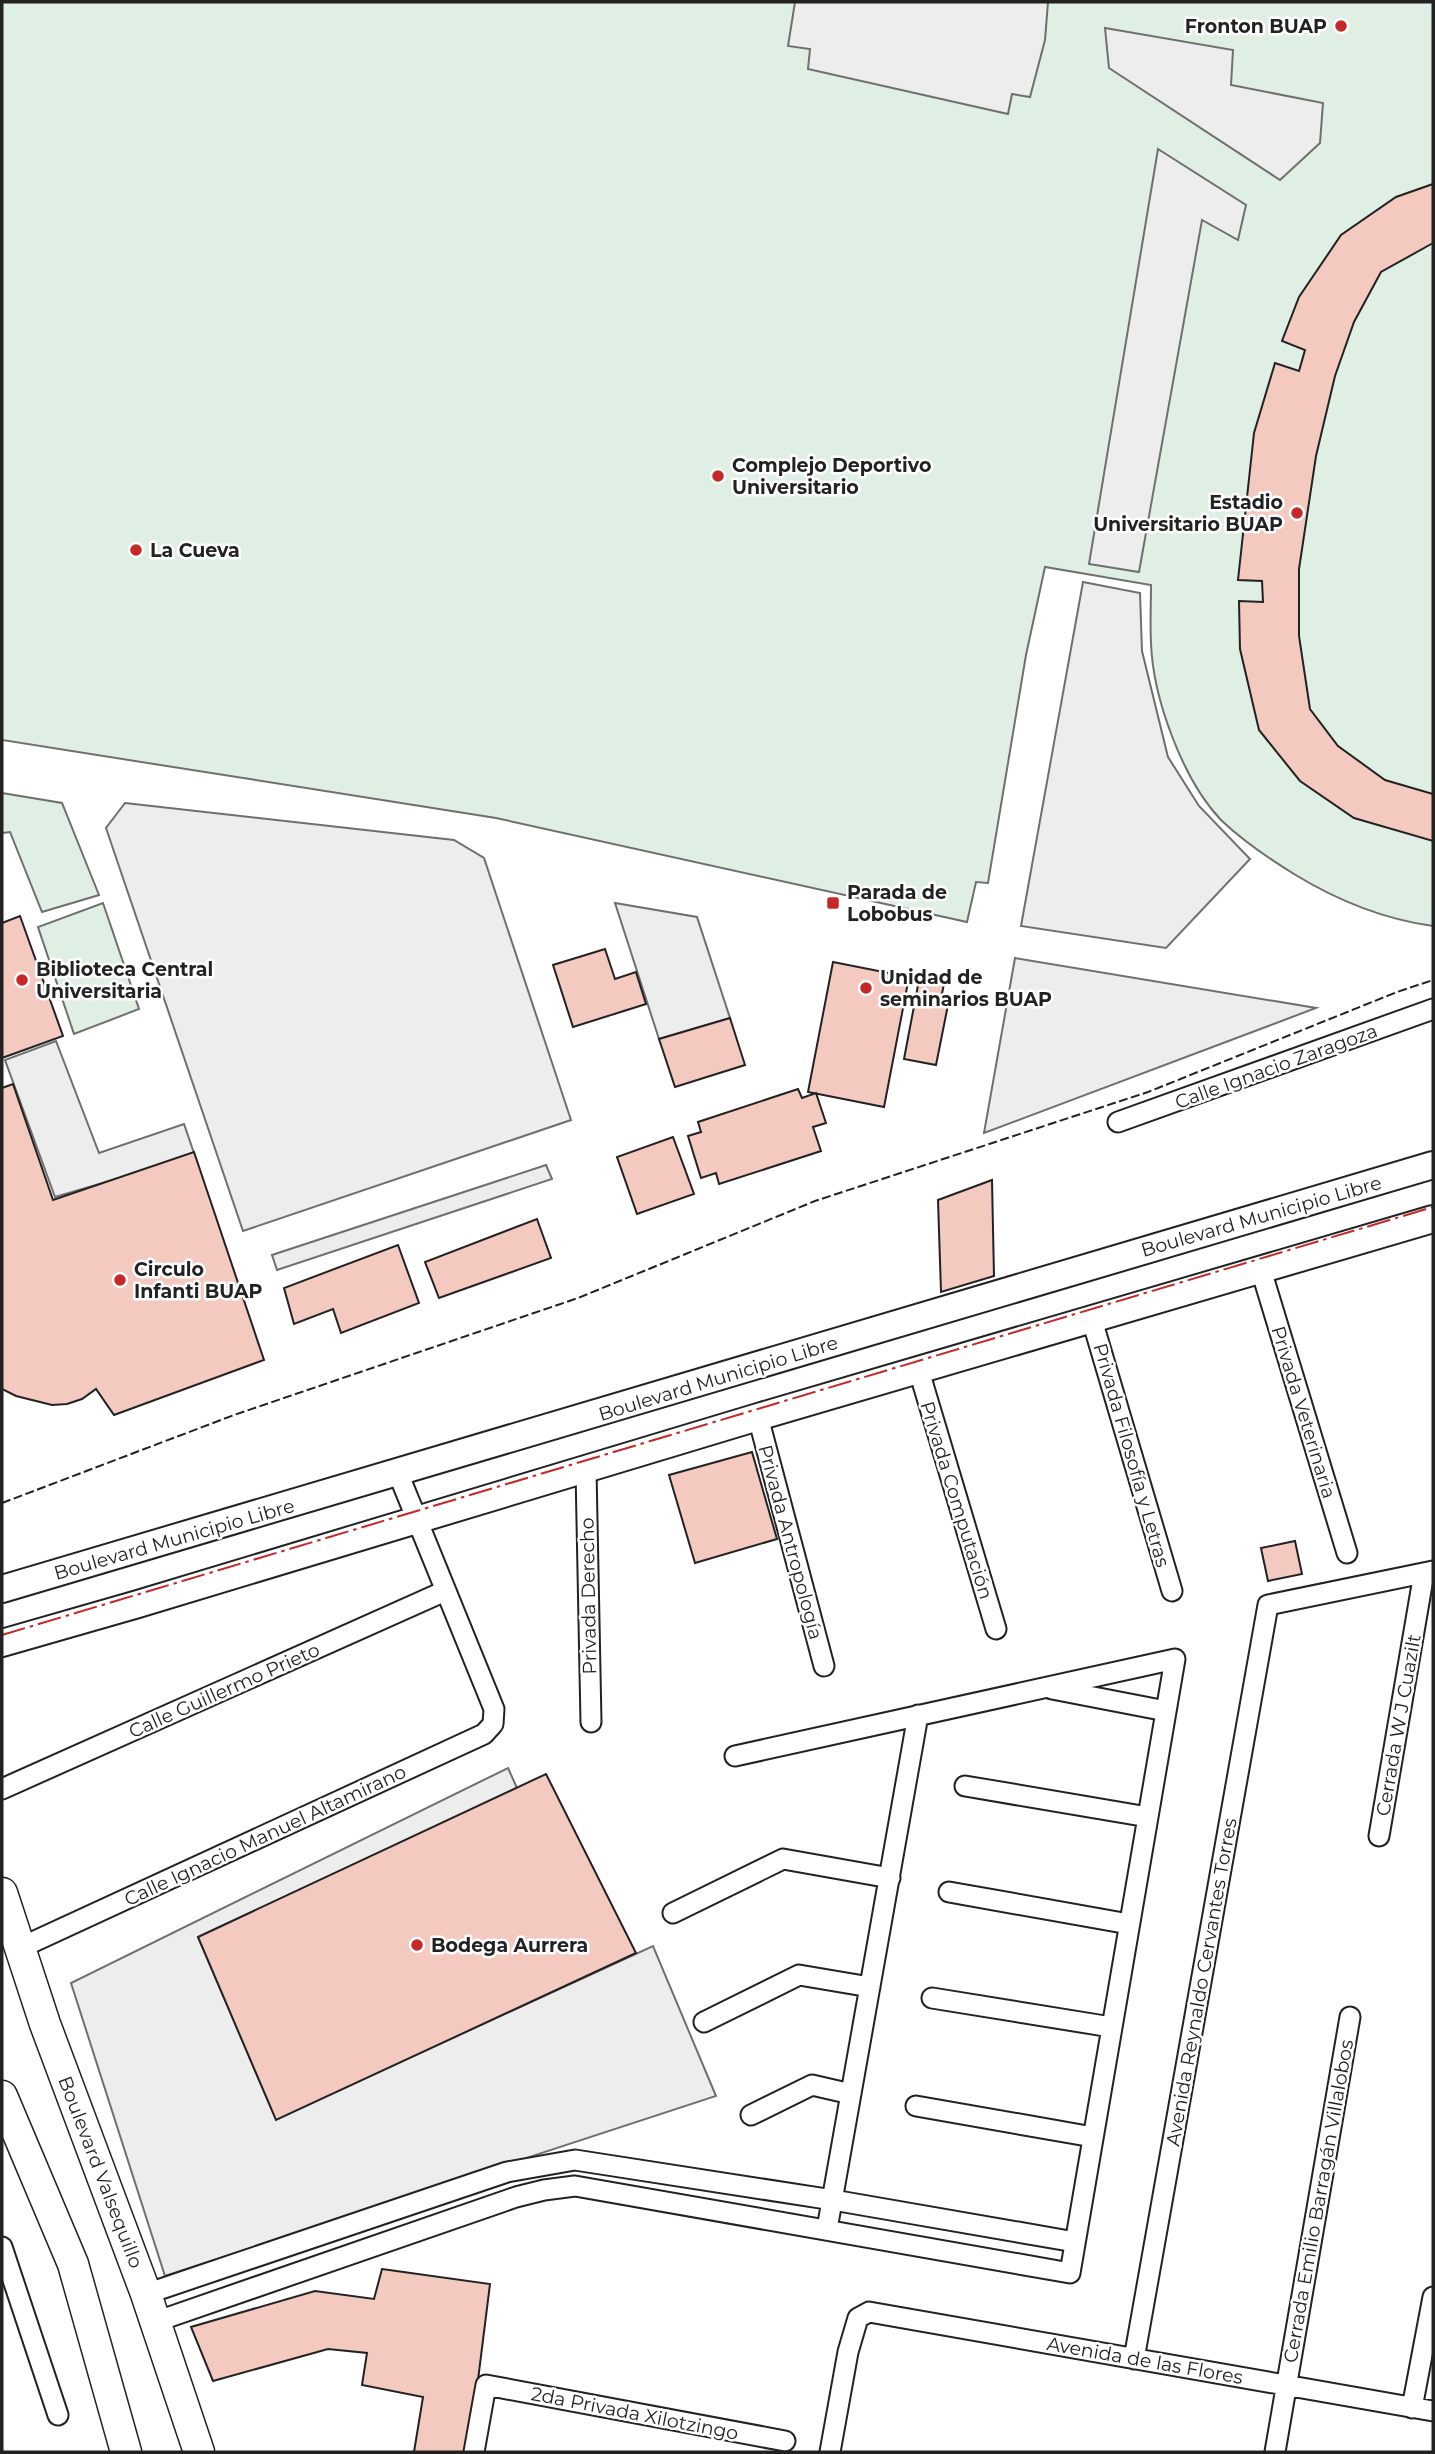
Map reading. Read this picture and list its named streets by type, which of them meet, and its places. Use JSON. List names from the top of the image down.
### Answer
{
  "streets": {
    "main road": ["Boulevard Municipio Libre", "Boulevard Valsequillo"],
    "street": [
      "Calle Ignacio Zaragoza",
      "Privada Veterinaria",
      "Privada Filosofía y Letras",
      "Privada Computación",
      "Privada Antropología",
      "Privada Derecho",
      "Calle Guillermo Prieto",
      "Cerrada W J Cuazilt",
      "Calle Ignacio Manuel Altamirano",
      "Avenida Reynaldo Cervantes Torres",
      "Cerrada Emilio Barragán Villalobos",
      "Avenida de las Flores",
      "2da Privada Xilotzingo"
    ]
  },
  "crossings": [
    ["Calle Guillermo Prieto", "Calle Ignacio Manuel Altamirano"],
    ["Cerrada W J Cuazilt", "Avenida Reynaldo Cervantes Torres"],
    ["Calle Ignacio Manuel Altamirano", "Boulevard Valsequillo"],
    ["Avenida Reynaldo Cervantes Torres", "Avenida de las Flores"],
    ["Cerrada Emilio Barragán Villalobos", "Avenida de las Flores"]
  ],
  "places": {
    "other": [
      "Fronton BUAP",
      "Complejo Deportivo Universitario",
      "Estadio Universitario BUAP",
      "La Cueva",
      "Biblioteca Central Universitaria",
      "Unidad de seminarios BUAP",
      "Circulo Infanti BUAP",
      "Bodega Aurrera"
    ],
    "transit": ["Parada de Lobobus"]
  }
}
